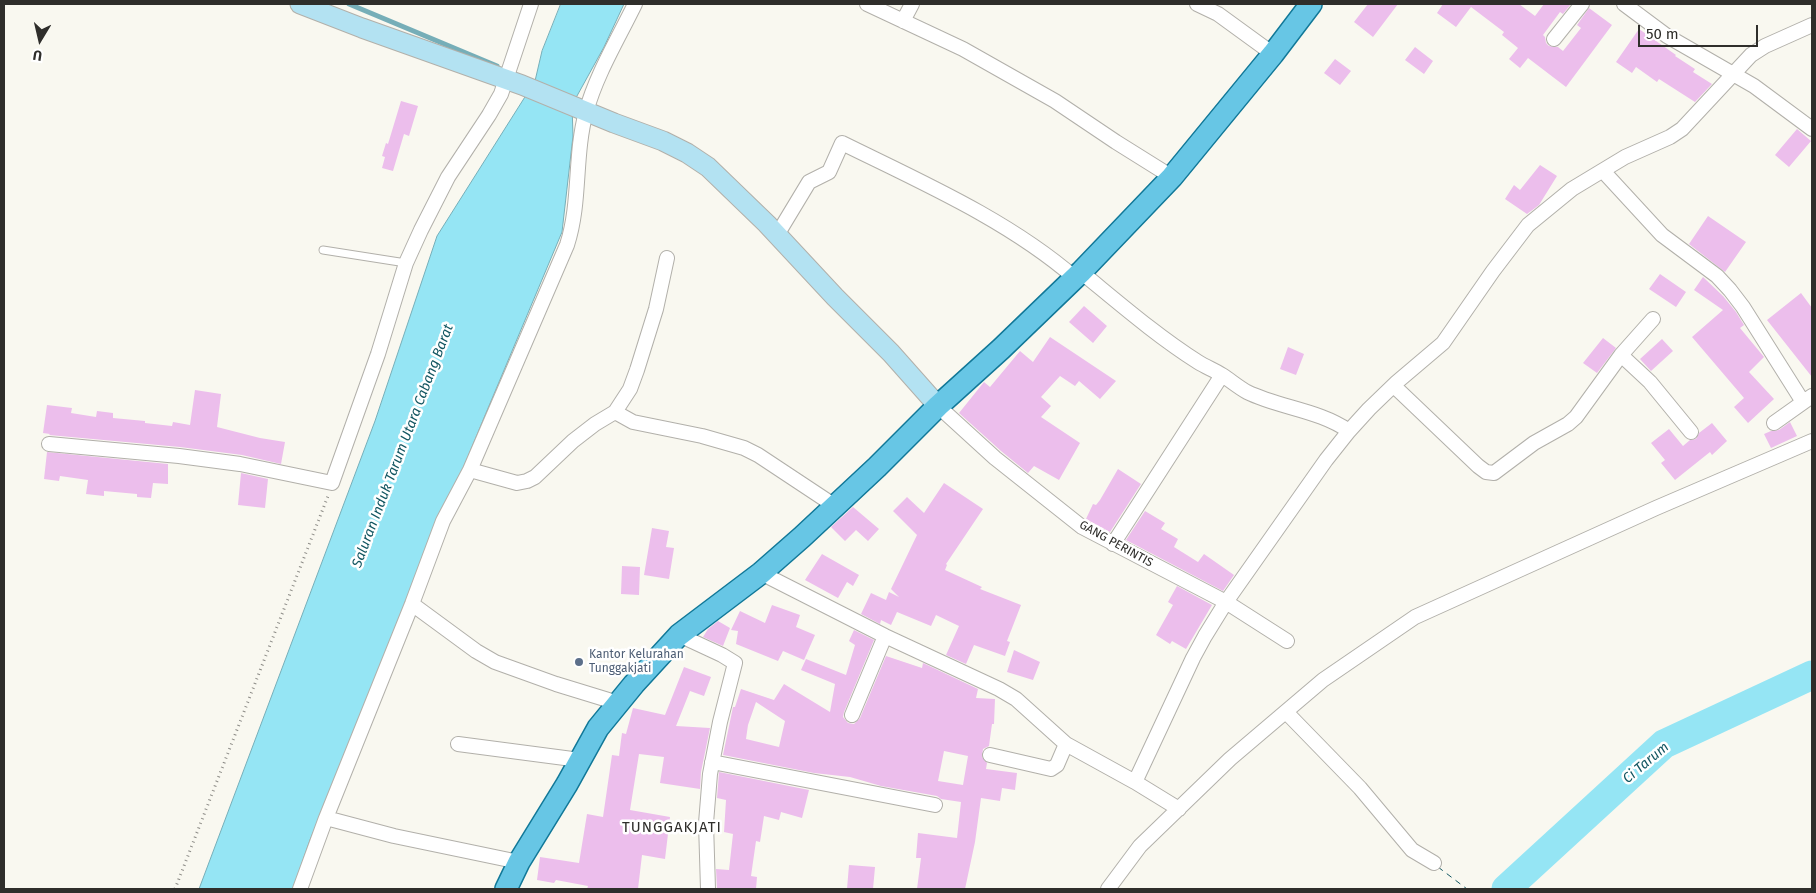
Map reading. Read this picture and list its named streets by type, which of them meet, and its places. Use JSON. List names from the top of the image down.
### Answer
{
  "streets": {
    "street": ["GANG PERINTIS"]
  },
  "districts": ["TUNGGAKJATI"],
  "water": ["Saluran Induk Tarum Utara Cabang Barat", "Ci Tarum"],
  "places": ["Kantor Kelurahan Tunggakjati"],
  "scale_bar": "50 m",
  "north": "bottom"
}
